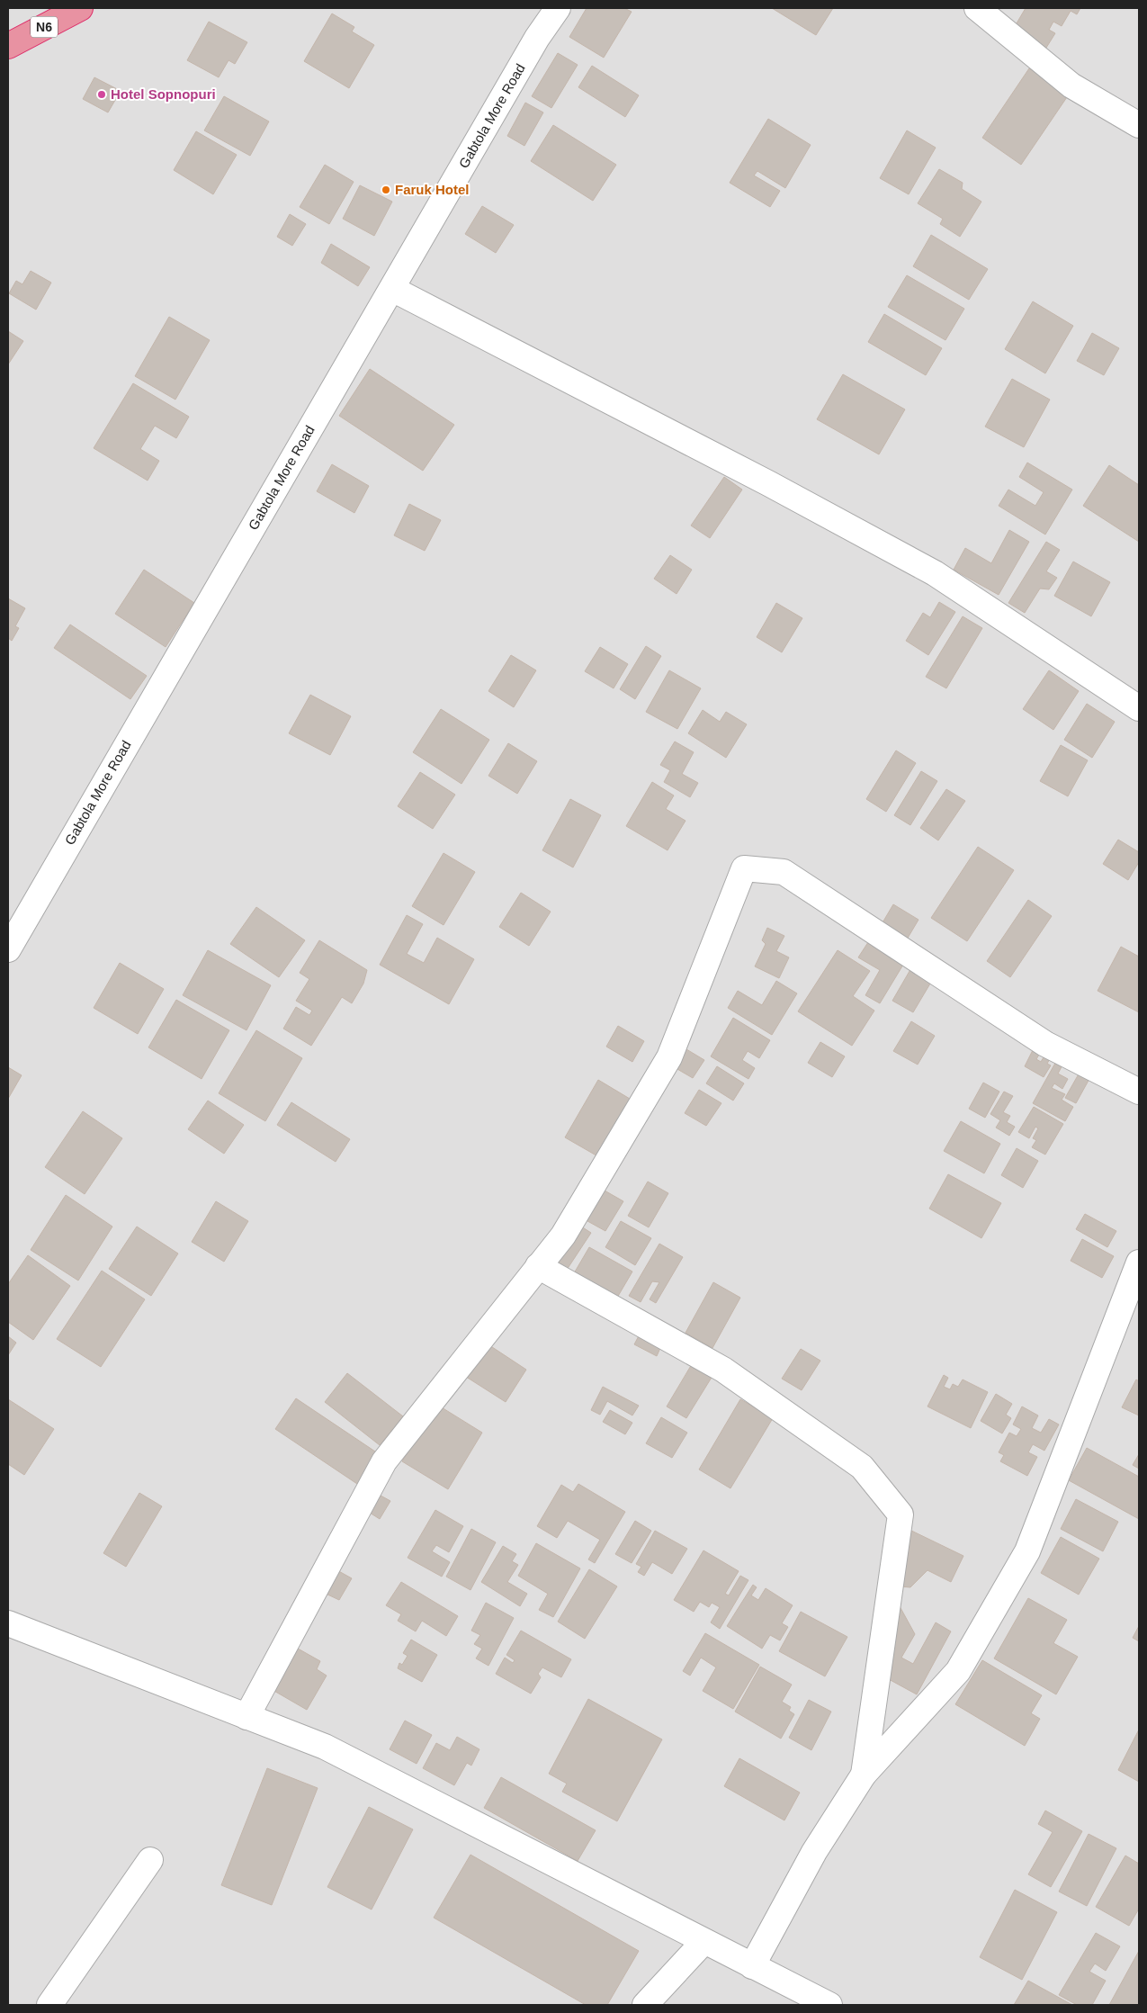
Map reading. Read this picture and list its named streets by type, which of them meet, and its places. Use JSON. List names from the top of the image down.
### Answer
{
  "streets": {
    "highway": ["N6"],
    "street": ["Gabtola More Road"]
  },
  "places": ["Hotel Sopnopuri", "Faruk Hotel"]
}
